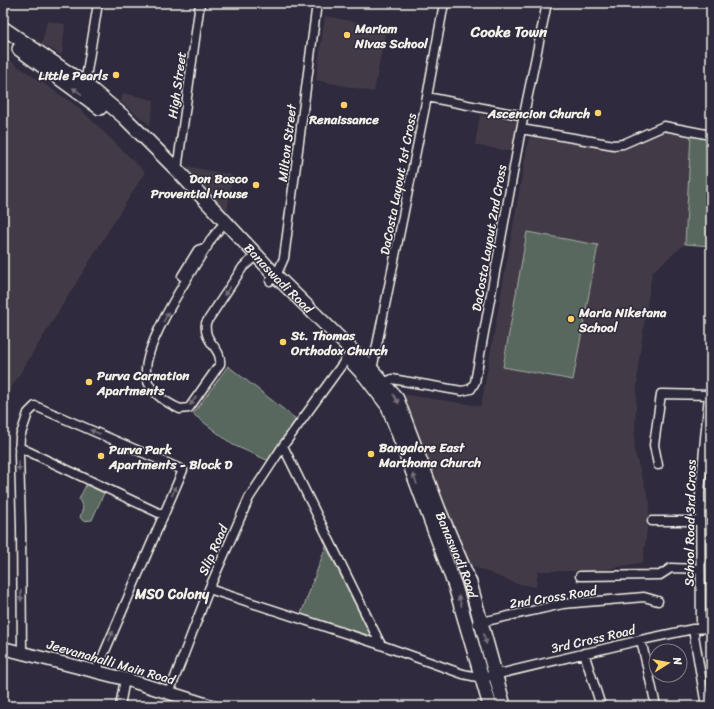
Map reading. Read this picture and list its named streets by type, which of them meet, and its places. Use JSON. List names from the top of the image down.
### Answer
{
  "streets": {
    "main road": ["Banaswadi Road"],
    "street": [
      "High Street",
      "Milton Street",
      "DaCosta Layout 1st Cross",
      "DaCosta Layout 2nd Cross",
      "School Road 3rd Cross",
      "Slip Road",
      "2nd Cross Road",
      "3rd Cross Road",
      "Jeevanahalli Main Road"
    ]
  },
  "crossings": [
    ["High Street", "Banaswadi Road"],
    ["Milton Street", "Banaswadi Road"],
    ["DaCosta Layout 1st Cross", "Banaswadi Road"],
    ["DaCosta Layout 2nd Cross", "Banaswadi Road"],
    ["Banaswadi Road", "Slip Road"],
    ["Banaswadi Road", "2nd Cross Road"],
    ["Banaswadi Road", "3rd Cross Road"],
    ["School Road 3rd Cross", "3rd Cross Road"],
    ["Slip Road", "Jeevanahalli Main Road"]
  ],
  "districts": ["Cooke Town", "MSO Colony"],
  "places": [
    "Mariam Nivas School",
    "Little Pearls",
    "Renaissance",
    "Ascencion Church",
    "Don Bosco Provential House",
    "Maria Niketana School",
    "St. Thomas Orthodox Church",
    "Purva Carnation Apartments",
    "Bangalore East Marthoma Church",
    "Purva Park Apartments - Block D"
  ],
  "north": "right"
}
